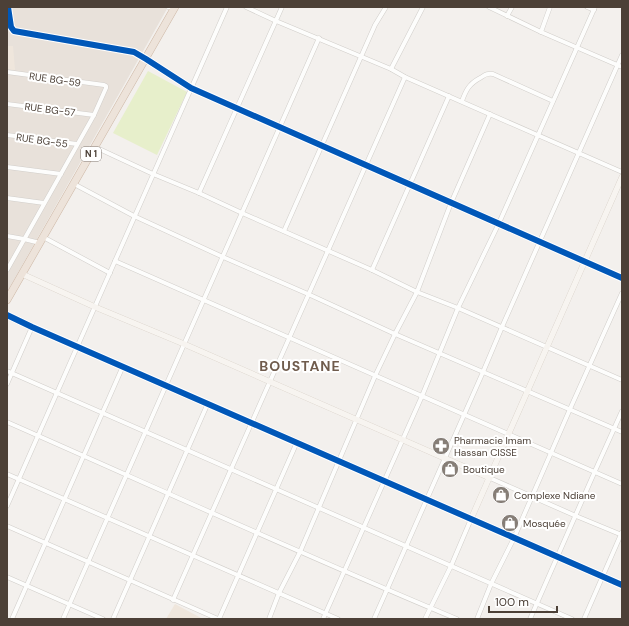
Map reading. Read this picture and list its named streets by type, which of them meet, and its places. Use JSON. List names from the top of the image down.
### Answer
{
  "streets": {
    "highway": ["N 1"],
    "street": ["RUE BG-59", "RUE BG-57", "RUE BG-55"]
  },
  "crossings": [
    ["RUE BG-59", "RUE BG-57"]
  ],
  "districts": ["BOUSTANE"],
  "places": {
    "pharmacy": ["Pharmacie Imam Hassan CISSE"],
    "shop": ["Boutique", "Complexe Ndiane", "Mosquée"]
  },
  "scale_bar": "100 m"
}
